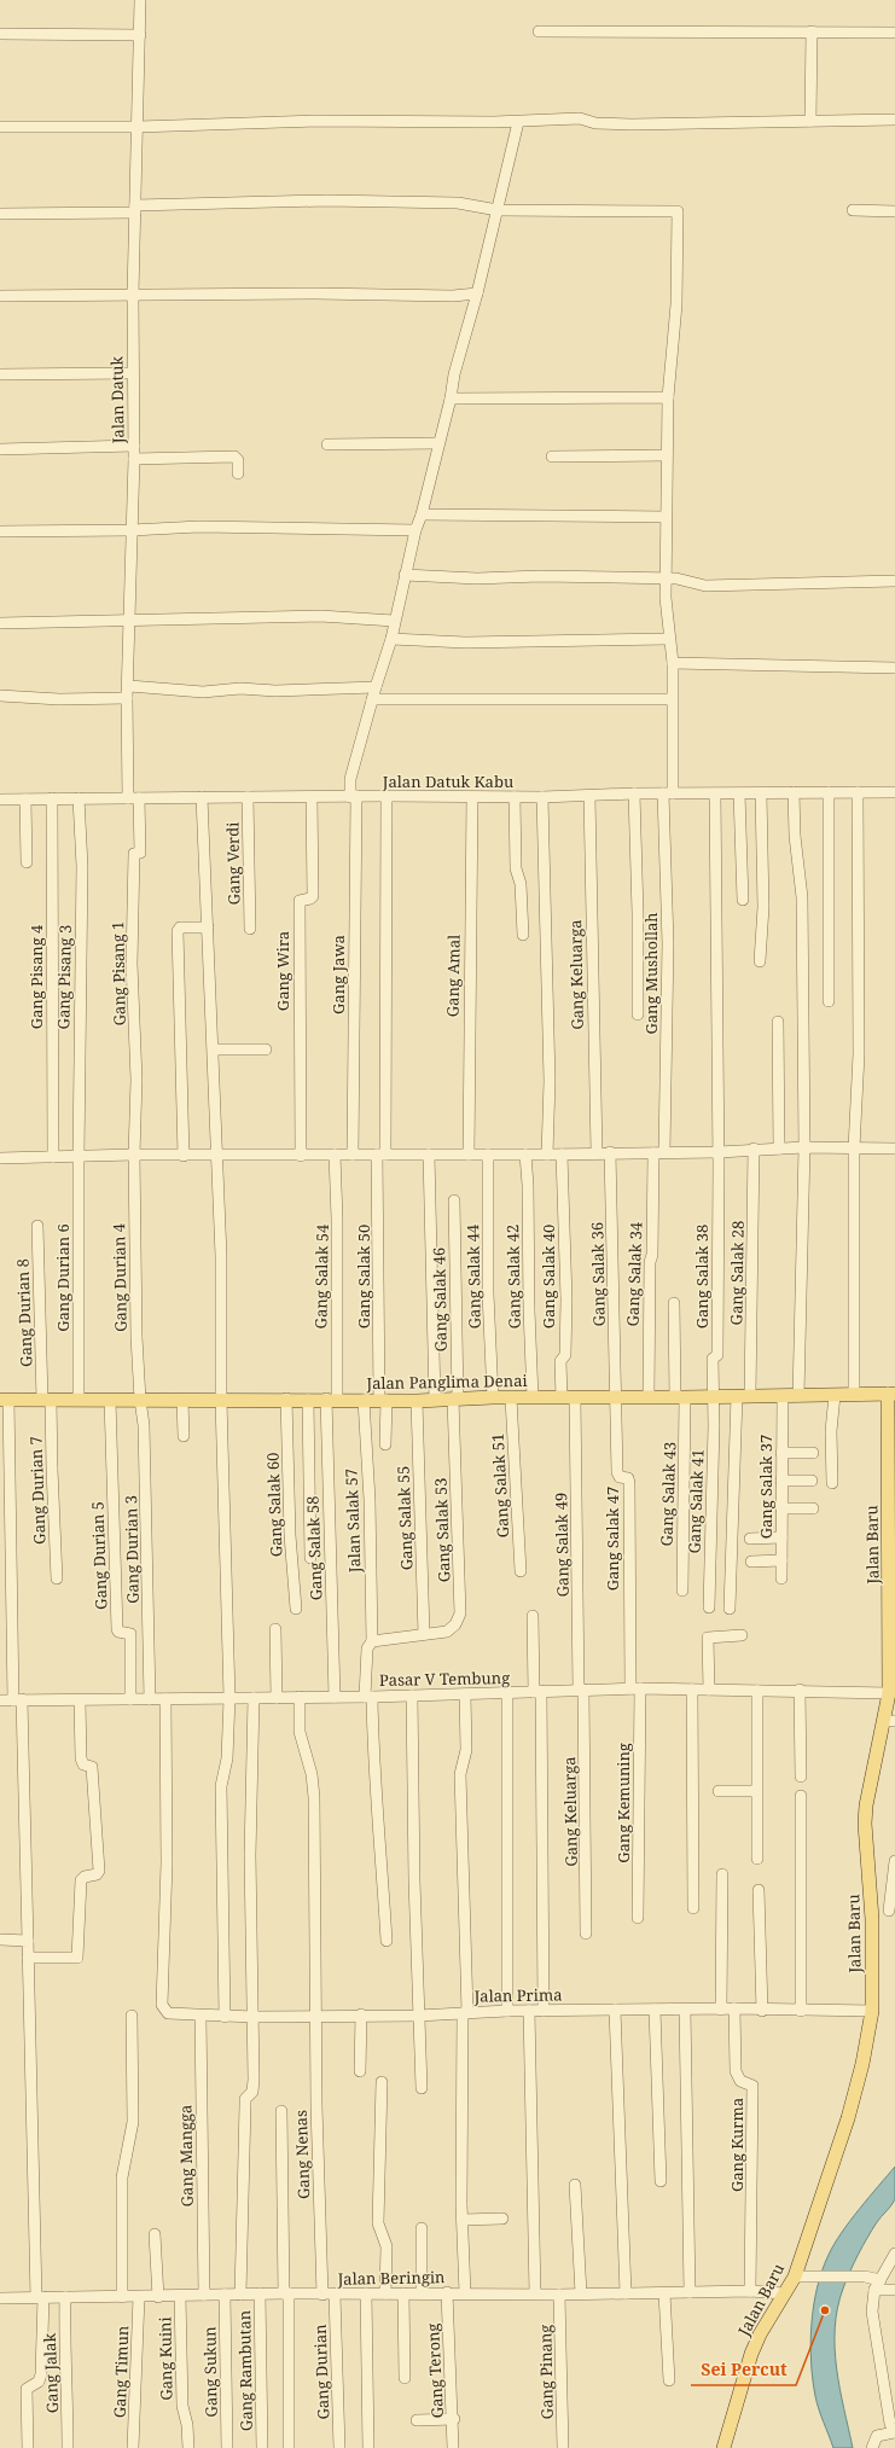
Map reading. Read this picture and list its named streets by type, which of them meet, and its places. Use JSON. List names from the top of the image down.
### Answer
{
  "streets": {
    "main road": ["Jalan Panglima Denai", "Jalan Baru"],
    "street": [
      "Jalan Datuk",
      "Jalan Datuk Kabu",
      "Gang Verdi",
      "Gang Wira",
      "Gang Pisang 1",
      "Gang Mushollah",
      "Gang Jawa",
      "Gang Keluarga",
      "Gang Amal",
      "Gang Pisang 4",
      "Gang Pisang 3",
      "Gang Salak 28",
      "Gang Salak 36",
      "Gang Salak 34",
      "Gang Salak 54",
      "Gang Salak 50",
      "Gang Salak 44",
      "Gang Salak 42",
      "Gang Salak 40",
      "Gang Salak 38",
      "Gang Durian 6",
      "Gang Durian 4",
      "Gang Salak 46",
      "Gang Durian 8",
      "Gang Salak 51",
      "Gang Salak 37",
      "Gang Durian 7",
      "Gang Salak 43",
      "Gang Salak 41",
      "Gang Salak 60",
      "Gang Salak 55",
      "Jalan Salak 57",
      "Gang Salak 53",
      "Gang Salak 47",
      "Gang Salak 49",
      "Gang Salak 58",
      "Gang Durian 3",
      "Gang Durian 5",
      "Pasar V Tembung",
      "Gang Kemuning",
      "Jalan Prima",
      "Gang Kurma",
      "Gang Nenas",
      "Gang Mangga",
      "Jalan Beringin",
      "Gang Kuini",
      "Gang Rambutan",
      "Gang Terong",
      "Gang Timun",
      "Gang Sukun",
      "Gang Durian",
      "Gang Pinang",
      "Gang Jalak"
    ]
  },
  "crossings": [
    ["Jalan Datuk", "Jalan Datuk Kabu"],
    ["Jalan Datuk Kabu", "Gang Verdi"],
    ["Jalan Datuk Kabu", "Gang Wira"],
    ["Jalan Datuk Kabu", "Gang Pisang 1"],
    ["Jalan Datuk Kabu", "Gang Mushollah"],
    ["Jalan Datuk Kabu", "Gang Jawa"],
    ["Jalan Datuk Kabu", "Gang Keluarga"],
    ["Jalan Datuk Kabu", "Gang Amal"],
    ["Jalan Datuk Kabu", "Gang Pisang 4"],
    ["Jalan Datuk Kabu", "Gang Pisang 3"],
    ["Jalan Datuk Kabu", "Gang Salak 50"],
    ["Jalan Datuk Kabu", "Gang Salak 38"],
    ["Gang Pisang 1", "Gang Durian 4"],
    ["Gang Mushollah", "Gang Jawa"],
    ["Gang Mushollah", "Gang Salak 34"],
    ["Gang Keluarga", "Gang Salak 49"],
    ["Gang Keluarga", "Pasar V Tembung"],
    ["Gang Pisang 3", "Gang Durian 6"],
    ["Gang Salak 28", "Jalan Panglima Denai"],
    ["Gang Salak 36", "Jalan Panglima Denai"],
    ["Gang Salak 36", "Gang Salak 47"],
    ["Gang Salak 34", "Jalan Panglima Denai"],
    ["Gang Salak 54", "Jalan Panglima Denai"],
    ["Gang Salak 54", "Gang Salak 58"],
    ["Gang Salak 50", "Jalan Panglima Denai"],
    ["Gang Salak 44", "Jalan Panglima Denai"],
    ["Gang Salak 42", "Jalan Panglima Denai"],
    ["Gang Salak 40", "Jalan Panglima Denai"],
    ["Gang Salak 40", "Gang Salak 49"],
    ["Gang Salak 38", "Jalan Panglima Denai"],
    ["Gang Salak 38", "Gang Salak 41"],
    ["Gang Durian 6", "Jalan Panglima Denai"],
    ["Gang Durian 4", "Jalan Panglima Denai"],
    ["Gang Durian 4", "Gang Durian 3"],
    ["Gang Salak 46", "Jalan Panglima Denai"],
    ["Gang Salak 46", "Gang Salak 53"],
    ["Gang Durian 8", "Jalan Panglima Denai"],
    ["Gang Durian 8", "Gang Durian 7"],
    ["Jalan Panglima Denai", "Gang Salak 51"],
    ["Jalan Panglima Denai", "Gang Salak 37"],
    ["Jalan Panglima Denai", "Gang Durian 7"],
    ["Jalan Panglima Denai", "Gang Salak 43"],
    ["Jalan Panglima Denai", "Gang Salak 41"],
    ["Jalan Panglima Denai", "Gang Salak 60"],
    ["Jalan Panglima Denai", "Gang Salak 55"],
    ["Jalan Panglima Denai", "Jalan Salak 57"],
    ["Jalan Panglima Denai", "Gang Salak 53"],
    ["Jalan Panglima Denai", "Gang Salak 47"],
    ["Jalan Panglima Denai", "Gang Salak 49"],
    ["Jalan Panglima Denai", "Jalan Baru"],
    ["Jalan Panglima Denai", "Gang Salak 58"],
    ["Jalan Panglima Denai", "Gang Durian 3"],
    ["Jalan Panglima Denai", "Gang Durian 5"],
    ["Gang Salak 55", "Gang Salak 53"],
    ["Jalan Salak 57", "Gang Salak 53"],
    ["Jalan Salak 57", "Pasar V Tembung"],
    ["Gang Salak 47", "Pasar V Tembung"],
    ["Gang Salak 47", "Gang Kemuning"],
    ["Gang Salak 49", "Pasar V Tembung"],
    ["Jalan Baru", "Pasar V Tembung"],
    ["Jalan Baru", "Jalan Prima"],
    ["Jalan Baru", "Jalan Beringin"],
    ["Gang Salak 58", "Pasar V Tembung"],
    ["Gang Durian 3", "Pasar V Tembung"],
    ["Gang Durian 5", "Pasar V Tembung"],
    ["Pasar V Tembung", "Gang Kemuning"],
    ["Pasar V Tembung", "Jalan Prima"],
    ["Pasar V Tembung", "Gang Nenas"],
    ["Jalan Prima", "Gang Kurma"],
    ["Jalan Prima", "Gang Nenas"],
    ["Jalan Prima", "Gang Mangga"],
    ["Gang Kurma", "Jalan Beringin"],
    ["Gang Nenas", "Jalan Beringin"],
    ["Gang Mangga", "Jalan Beringin"],
    ["Jalan Beringin", "Gang Kuini"],
    ["Jalan Beringin", "Gang Rambutan"],
    ["Jalan Beringin", "Gang Terong"],
    ["Jalan Beringin", "Gang Timun"],
    ["Jalan Beringin", "Gang Sukun"],
    ["Jalan Beringin", "Gang Durian"],
    ["Jalan Beringin", "Gang Pinang"],
    ["Jalan Beringin", "Gang Jalak"]
  ],
  "places": ["Sei Percut"]
}
